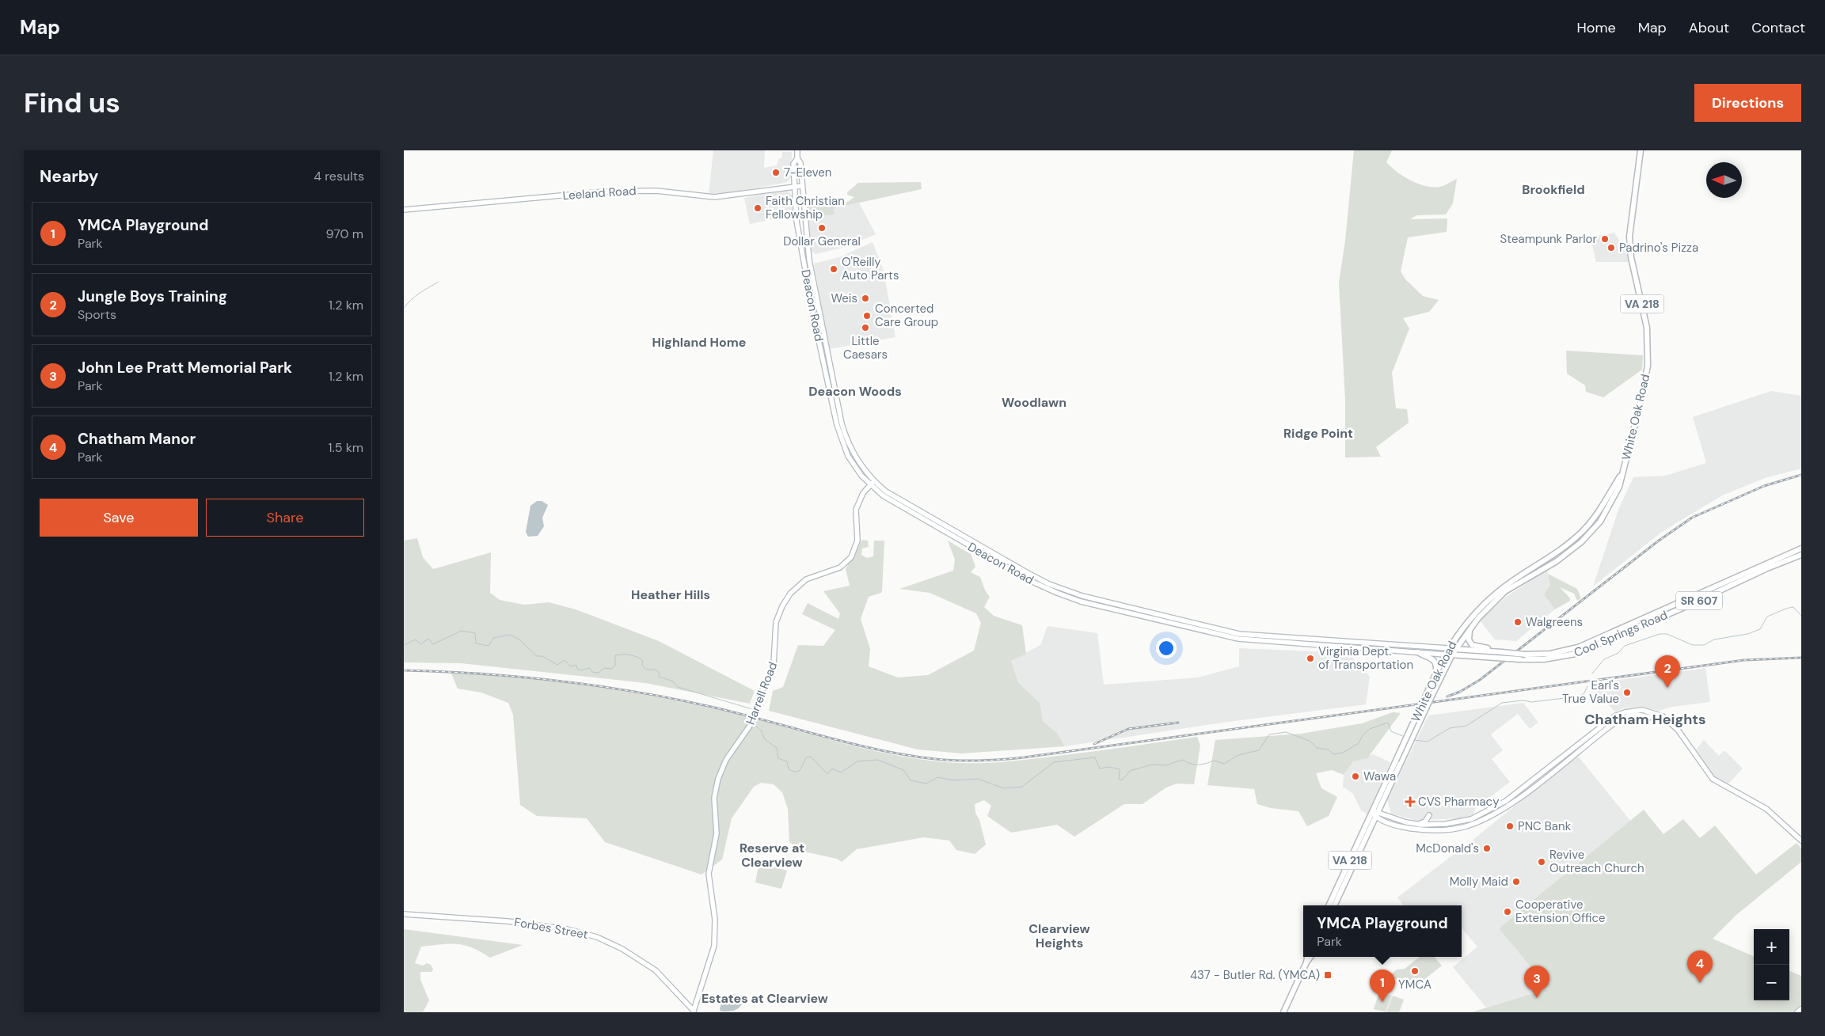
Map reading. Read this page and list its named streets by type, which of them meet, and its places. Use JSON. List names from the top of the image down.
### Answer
{
  "streets": {
    "main road": [
      "Leeland Road",
      "VA 218",
      "Deacon Road",
      "White Oak Road",
      "SR 607",
      "Cool Springs Road",
      "Harrell Road",
      "Forbes Street"
    ]
  },
  "crossings": [
    ["Leeland Road", "Deacon Road"],
    ["VA 218", "White Oak Road"],
    ["Deacon Road", "White Oak Road"],
    ["Deacon Road", "Cool Springs Road"],
    ["Deacon Road", "Harrell Road"],
    ["White Oak Road", "Cool Springs Road"],
    ["Harrell Road", "Forbes Street"]
  ],
  "districts": [
    "Brookfield",
    "Highland Home",
    "Deacon Woods",
    "Woodlawn",
    "Ridge Point",
    "Heather Hills",
    "Chatham Heights",
    "Reserve at Clearview",
    "Clearview Heights",
    "Estates at Clearview"
  ],
  "places": {
    "other": [
      "7-Eleven",
      "Faith Christian Fellowship",
      "Dollar General",
      "Steampunk Parlor",
      "Padrino's Pizza",
      "O'Reilly Auto Parts",
      "Weis",
      "Concerted Care Group",
      "Little Caesars",
      "Walgreens",
      "Virginia Dept. of Transportation",
      "Earl's True Value",
      "Wawa",
      "PNC Bank",
      "McDonald's",
      "Revive Outreach Church",
      "Molly Maid",
      "Cooperative Extension Office",
      "YMCA"
    ],
    "health": ["CVS Pharmacy"],
    "transit": ["437 - Butler Rd. (YMCA)"]
  },
  "north": "left",
  "page": {
    "header": "Map",
    "nav": [
      "Home",
      "Map",
      "About",
      "Contact"
    ],
    "buttons": [
      "Directions",
      ["Save", "Share"]
    ],
    "title": "Find us",
    "heading": ["Nearby", "4 results"],
    "list": [
      {
        "mark": "1",
        "name": "YMCA Playground",
        "note": "Park",
        "value": "970 m"
      },
      {
        "mark": "2",
        "name": "Jungle Boys Training",
        "note": "Sports",
        "value": "1.2 km"
      },
      {
        "mark": "3",
        "name": "John Lee Pratt Memorial Park",
        "note": "Park",
        "value": "1.2 km"
      },
      {
        "mark": "4",
        "name": "Chatham Manor",
        "note": "Park",
        "value": "1.5 km"
      }
    ],
    "pins": [
      "2",
      "4",
      "3",
      "1"
    ],
    "popup": ["YMCA Playground", "Park"],
    "map_buttons": ["+", "−"]
  }
}
